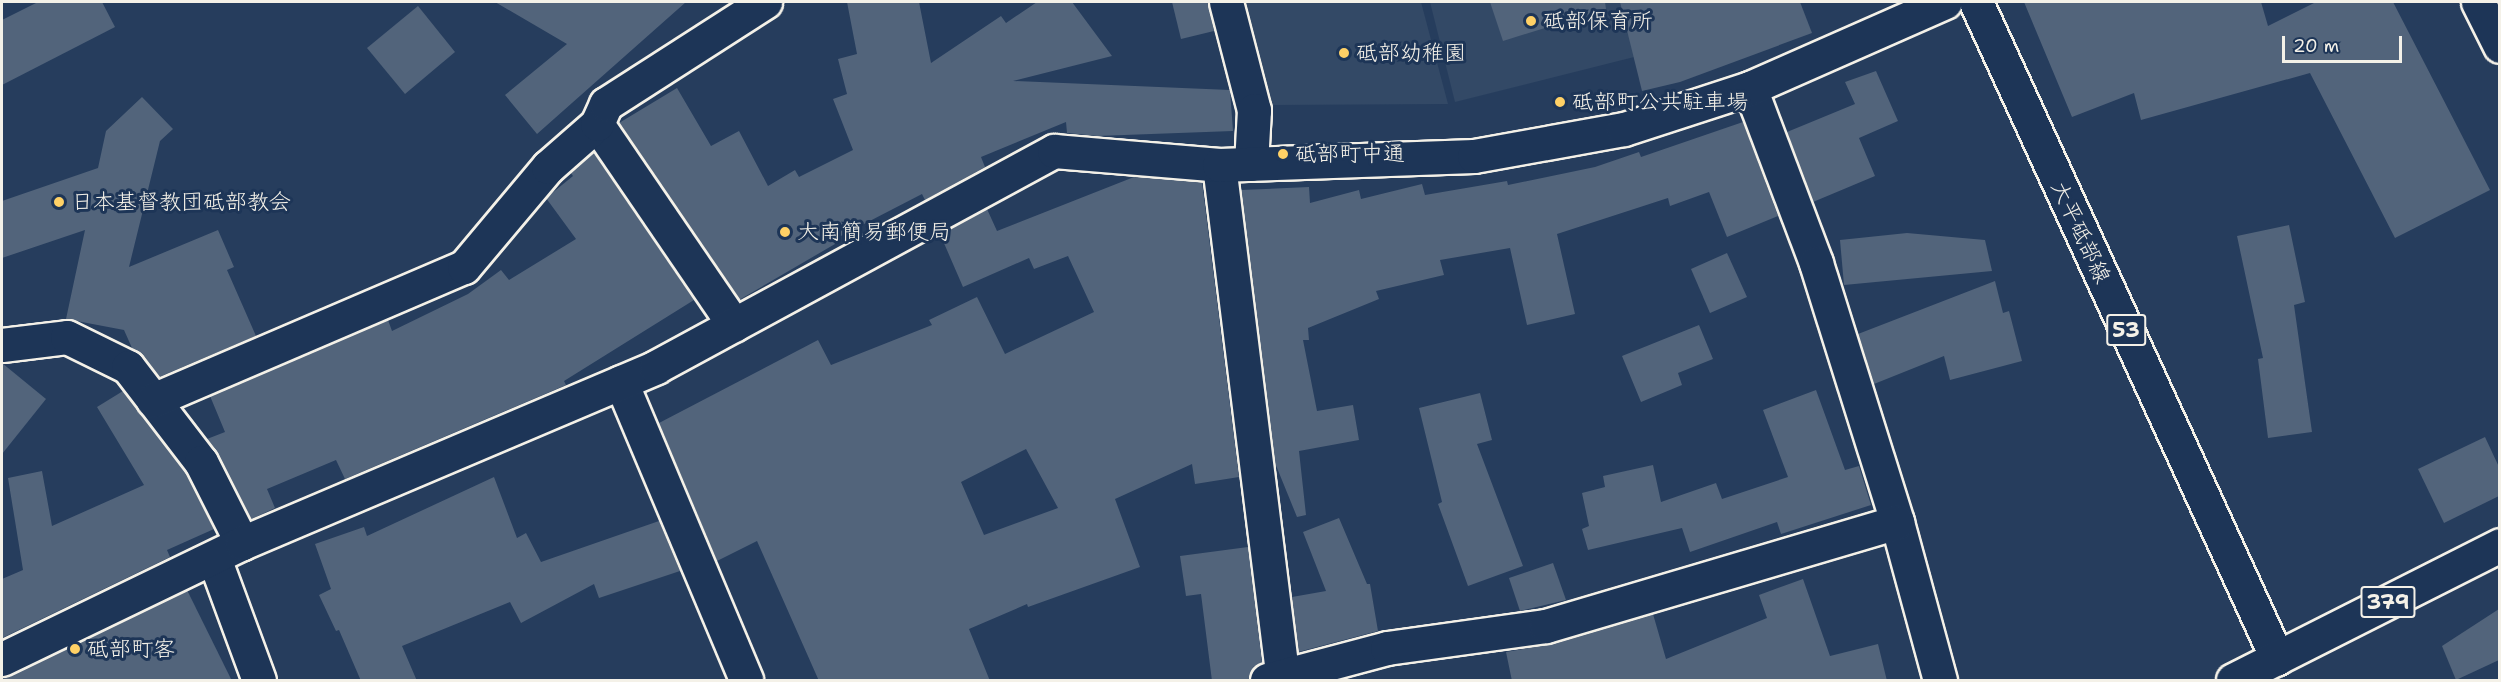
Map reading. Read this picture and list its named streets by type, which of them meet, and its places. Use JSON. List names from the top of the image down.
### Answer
{
  "streets": {
    "main road": ["大平砥部線", "53", "379"]
  },
  "crossings": [
    ["大平砥部線", "379"]
  ],
  "places": [
    "砥部保育所",
    "砥部幼稚園",
    "砥部町公共駐車場",
    "砥部町中通",
    "日本基督教団砥部教会",
    "大南簡易郵便局",
    "砥部町客"
  ],
  "scale_bar": "20 m"
}
